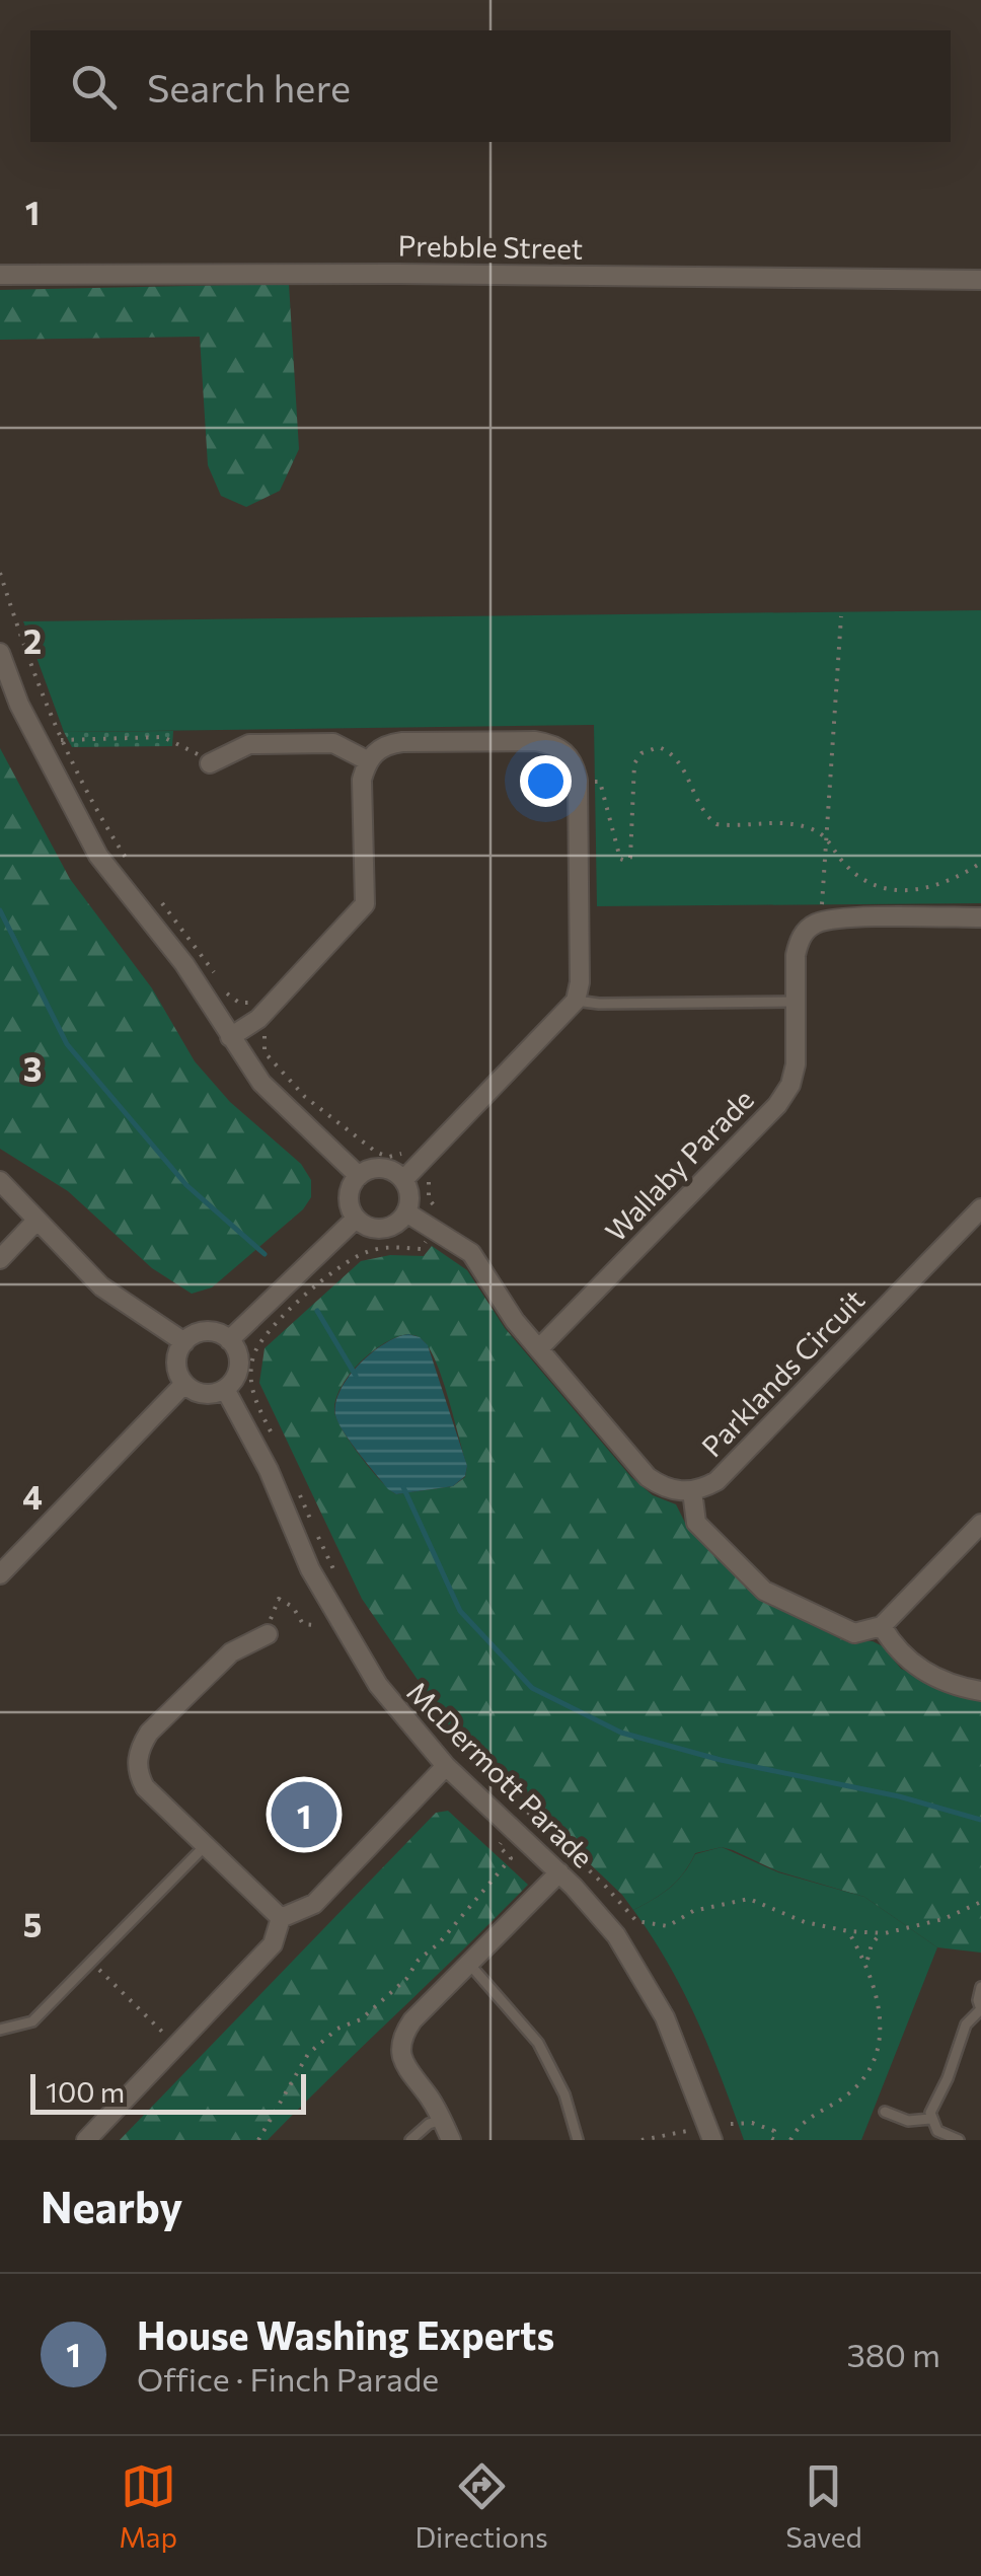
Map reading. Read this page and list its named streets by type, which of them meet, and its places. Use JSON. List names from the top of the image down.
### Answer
{
  "streets": {
    "street": [
      "Prebble Street",
      "Wallaby Parade",
      "Parklands Circuit",
      "McDermott Parade"
    ]
  },
  "crossings": [
    ["Wallaby Parade", "Parklands Circuit"]
  ],
  "scale_bar": "100 m",
  "page": {
    "search": "Search here",
    "pins": "1",
    "scale": "100 m",
    "heading": "Nearby",
    "list": [
      {
        "mark": "1",
        "name": "House Washing Experts",
        "note": "Office · Finch Parade",
        "value": "380 m"
      }
    ],
    "nav": ["Map", "Directions", "Saved"]
  },
  "grid": {
    "rows": [
      "1",
      "2",
      "3",
      "4",
      "5"
    ]
  }
}
